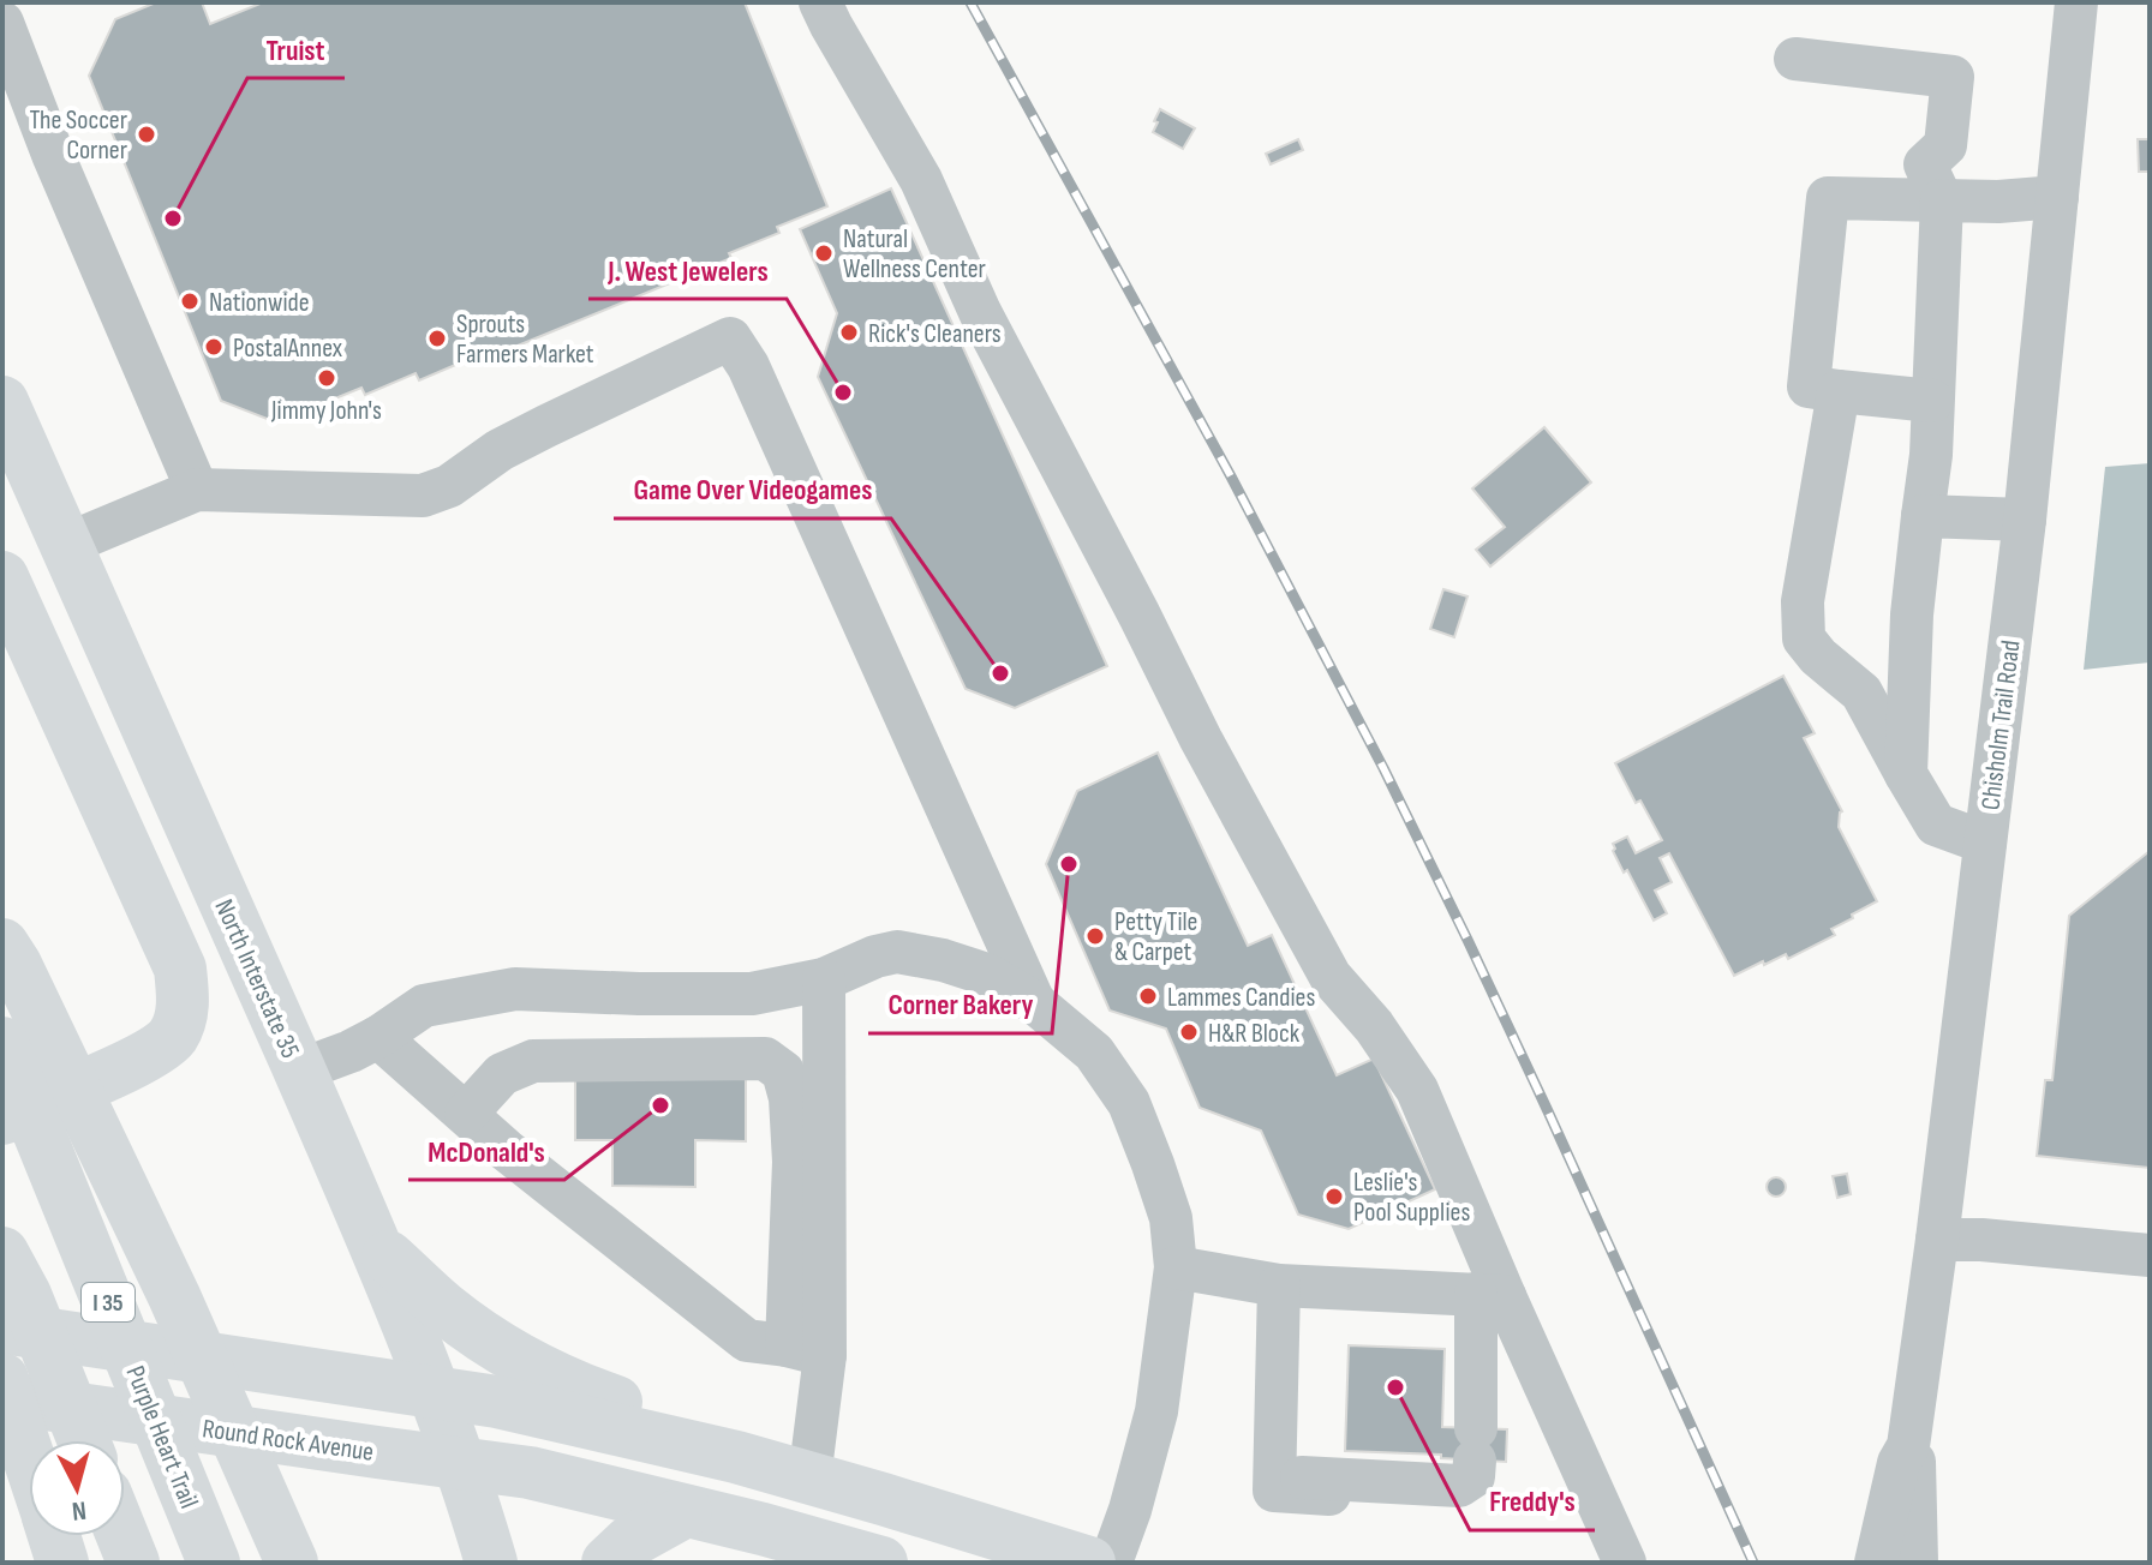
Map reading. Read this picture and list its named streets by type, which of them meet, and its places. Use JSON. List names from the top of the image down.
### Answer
{
  "streets": {
    "main road": [
      "North Interstate 35",
      "I 35",
      "Purple Heart Trail",
      "Round Rock Avenue"
    ],
    "street": ["Chisholm Trail Road"]
  },
  "crossings": [
    ["North Interstate 35", "Round Rock Avenue"]
  ],
  "places": [
    "The Soccer Corner",
    "Truist",
    "Natural Wellness Center",
    "Nationwide",
    "Rick's Cleaners",
    "Sprouts Farmers Market",
    "PostalAnnex",
    "Jimmy John's",
    "J. West Jewelers",
    "Game Over Videogames",
    "Corner Bakery",
    "Petty Tile & Carpet",
    "Lammes Candies",
    "H&R Block",
    "McDonald's",
    "Leslie's Pool Supplies",
    "Freddy's"
  ],
  "north": "bottom"
}
